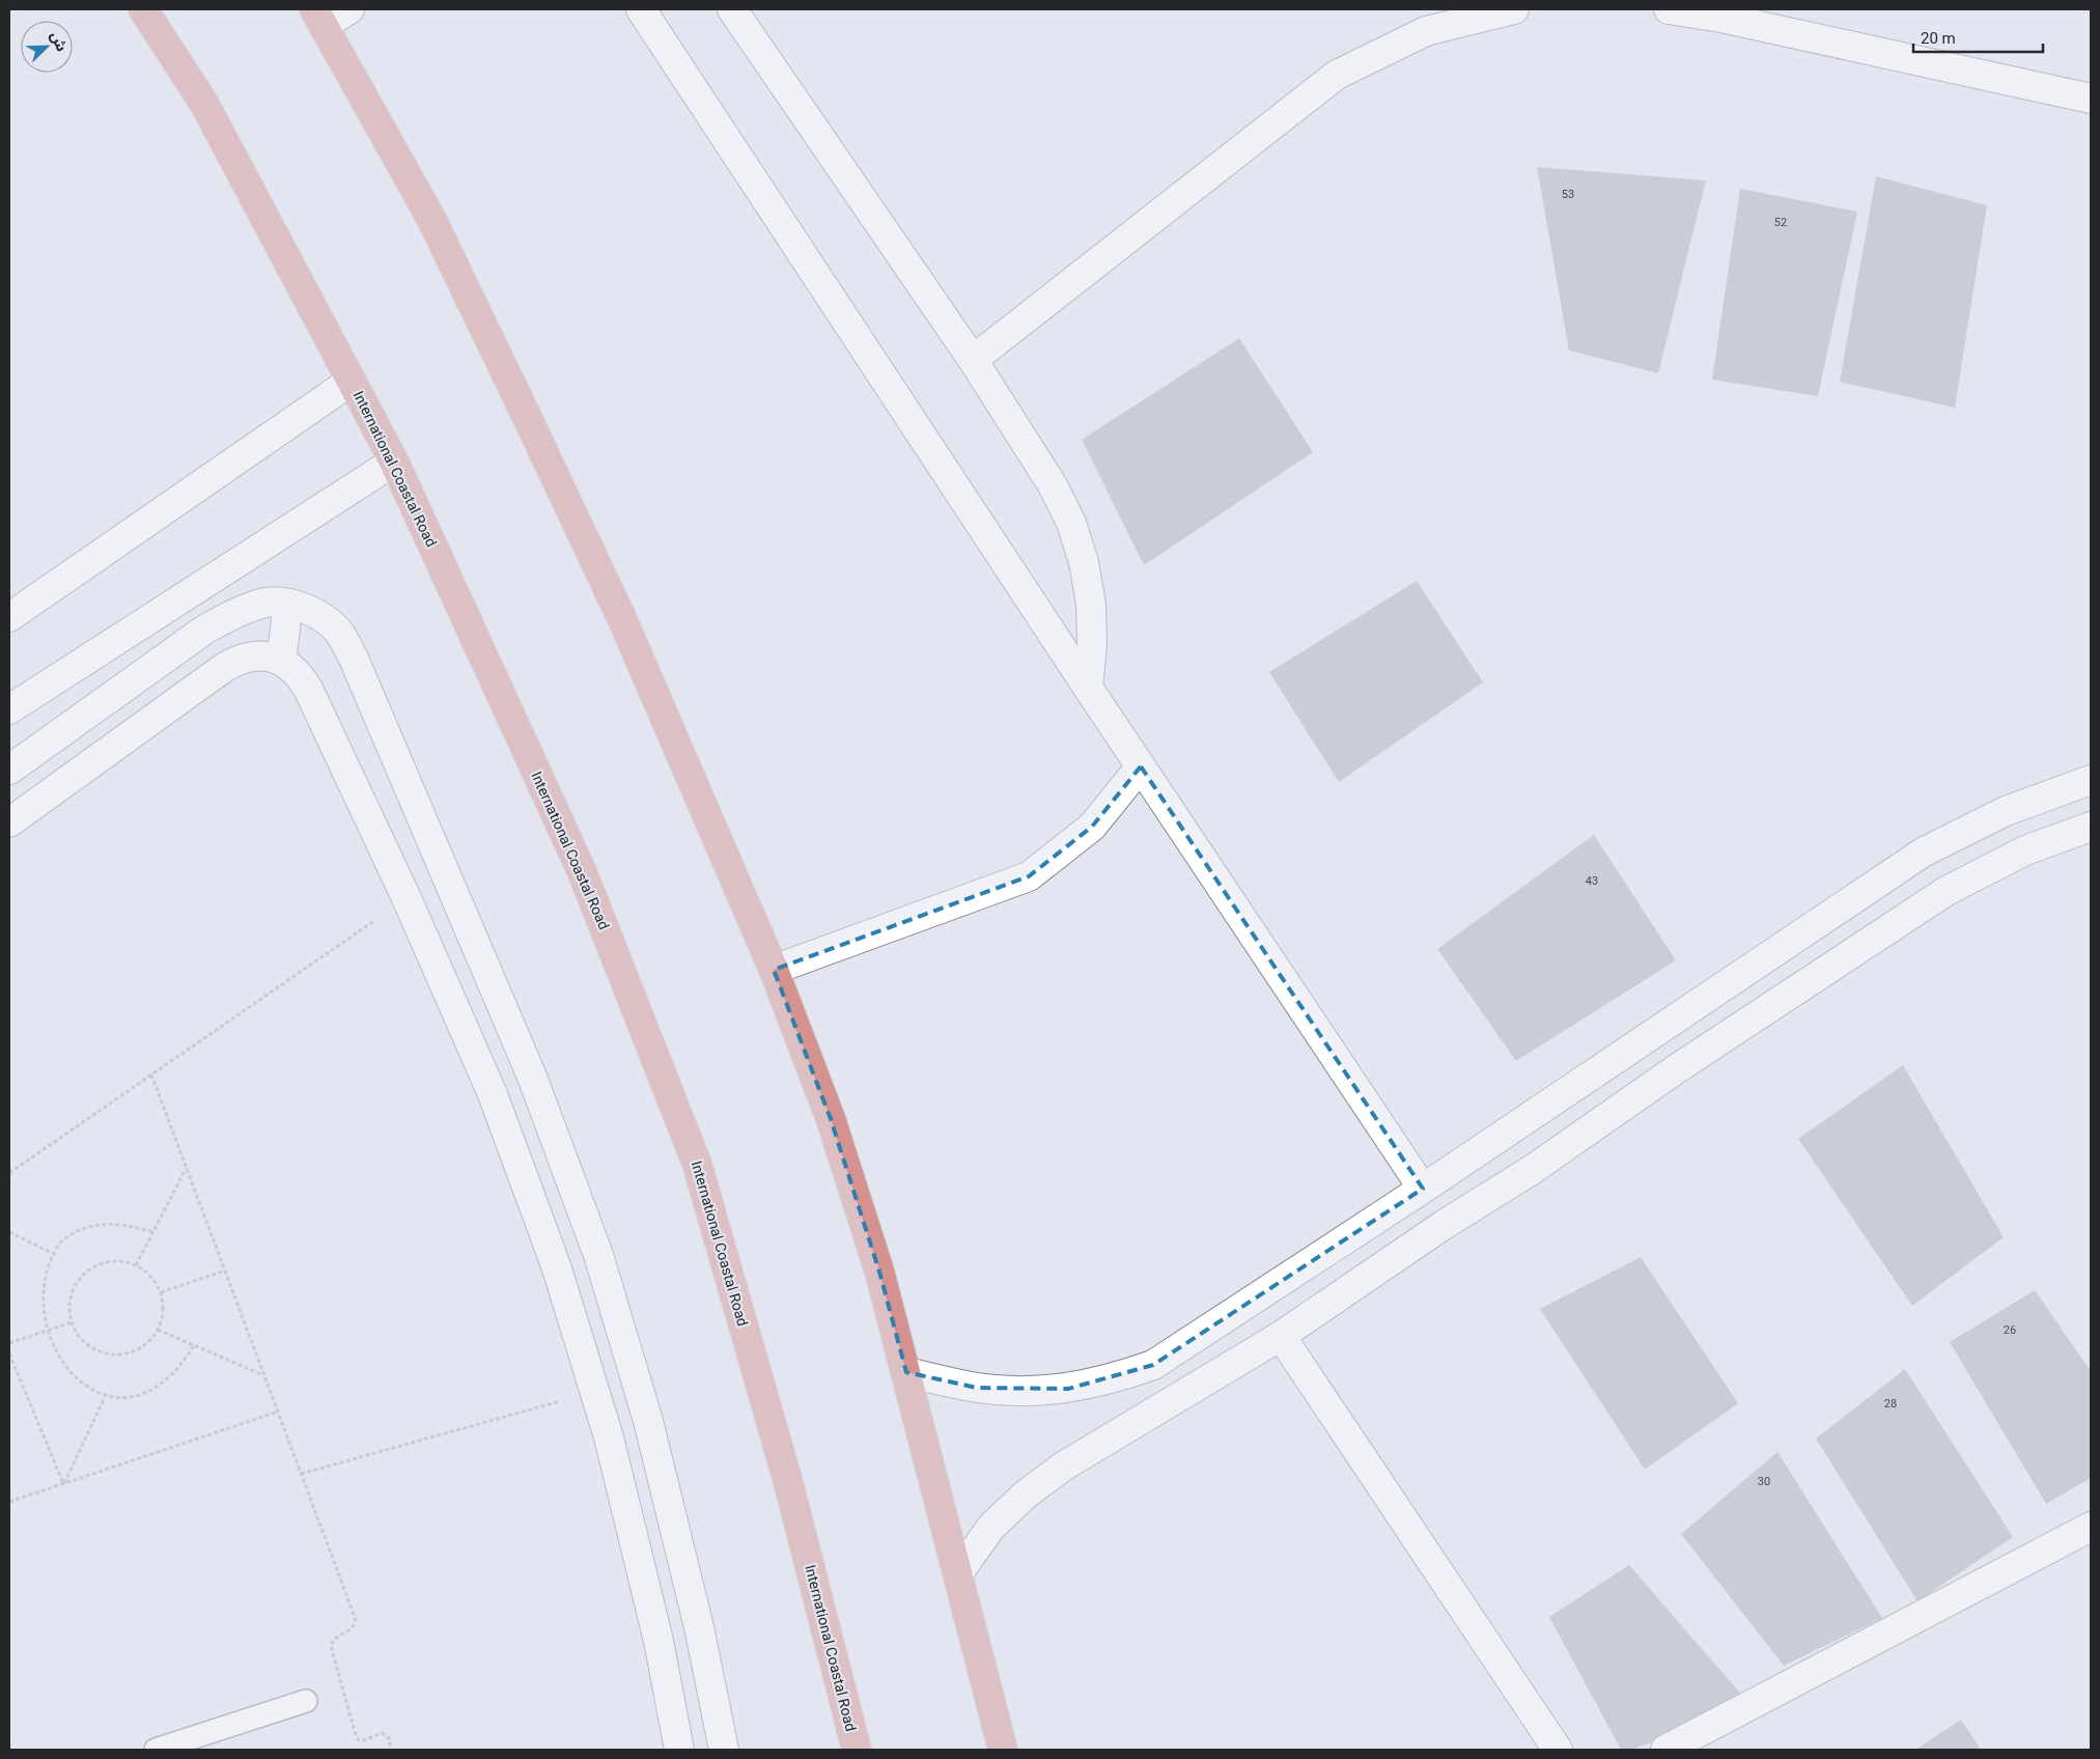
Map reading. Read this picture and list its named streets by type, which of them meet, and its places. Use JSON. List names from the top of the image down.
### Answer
{
  "streets": {
    "highway": ["International Coastal Road"]
  },
  "house_numbers": [
    "53",
    "52",
    "43",
    "26",
    "28",
    "30"
  ],
  "scale_bar": "20 m",
  "north": "top right"
}
